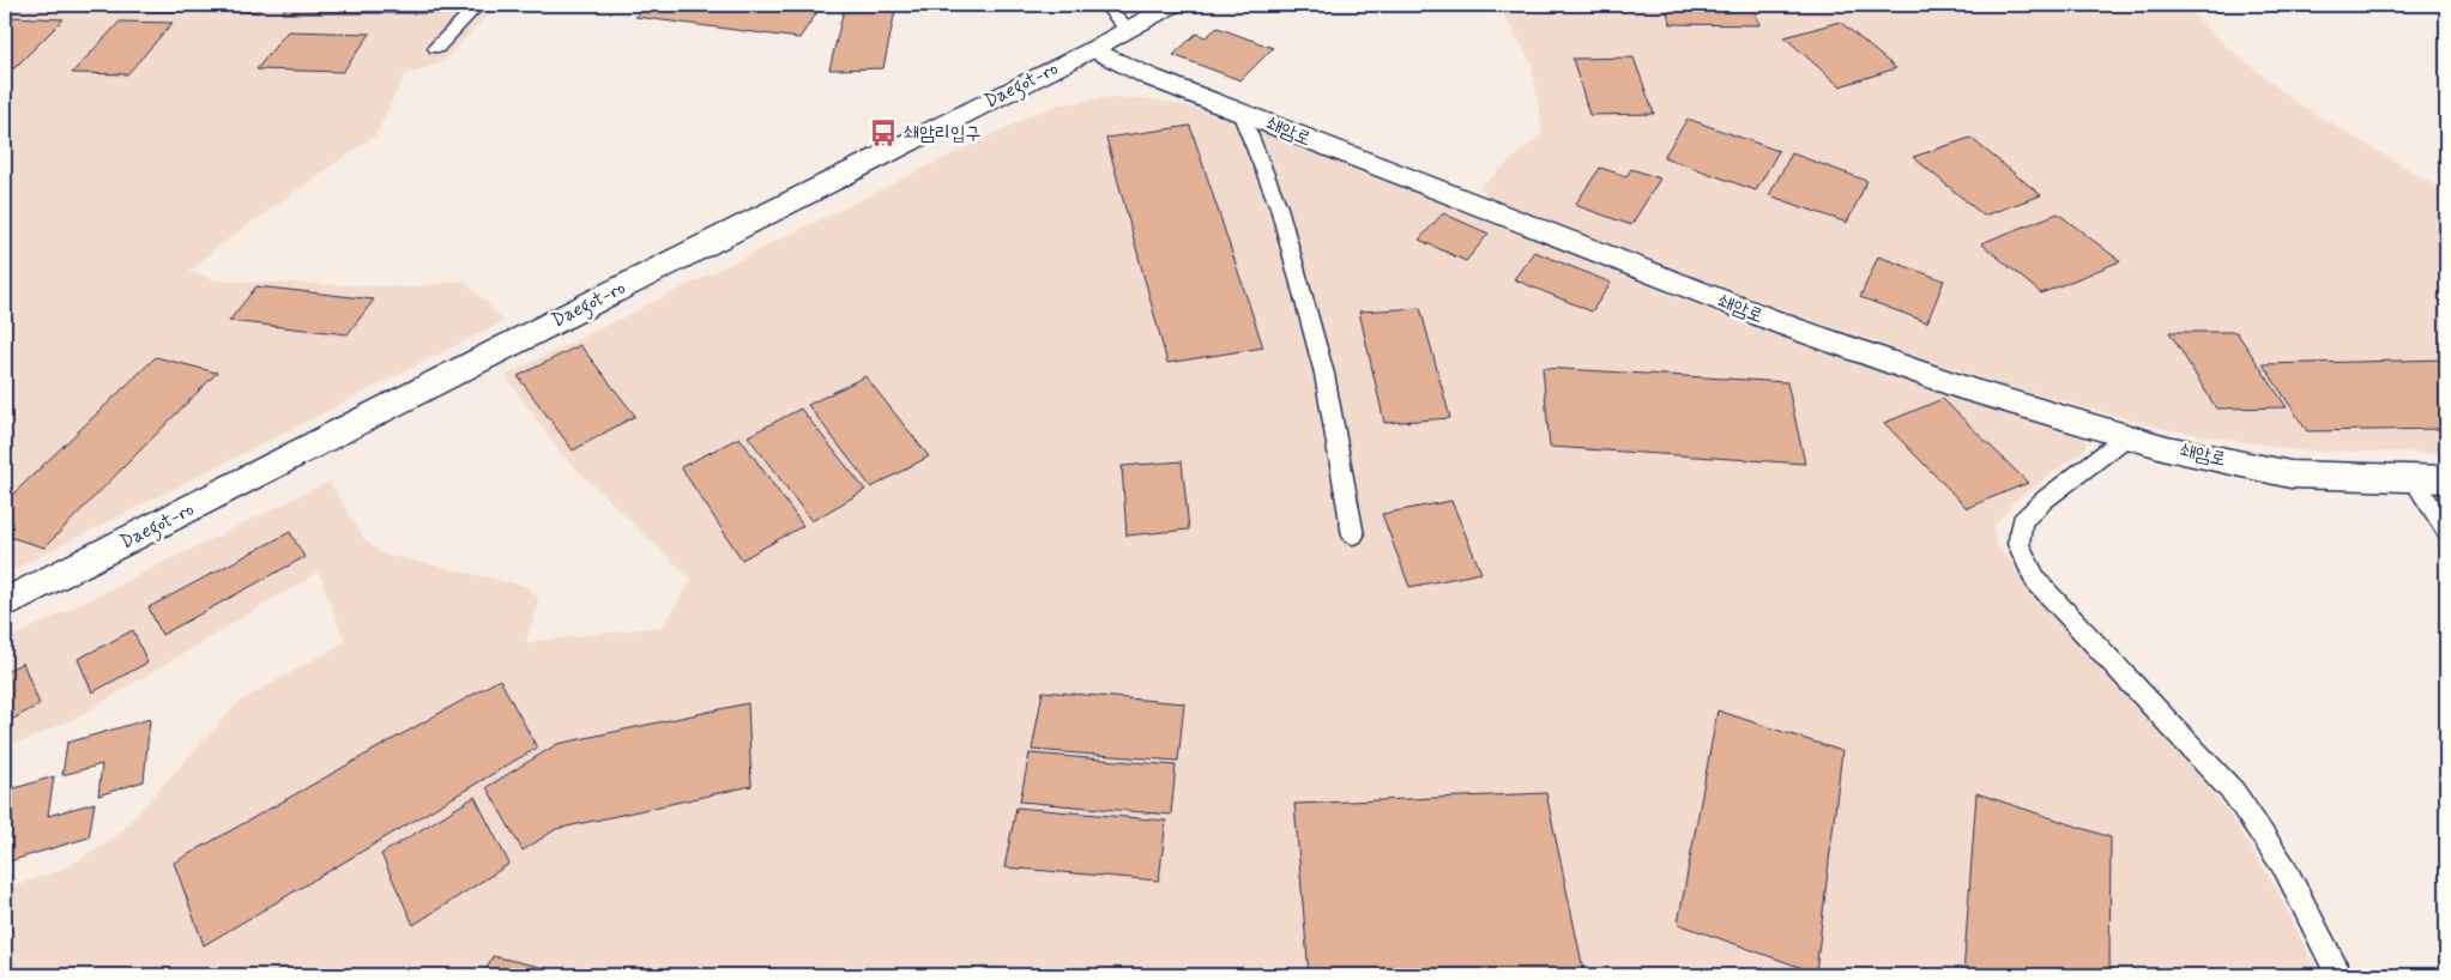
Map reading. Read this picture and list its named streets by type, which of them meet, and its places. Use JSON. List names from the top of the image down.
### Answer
{
  "streets": {
    "street": ["Daegot-ro", "쇄암로"]
  },
  "crossings": [
    ["Daegot-ro", "쇄암로"]
  ],
  "places": {
    "bus stop": ["쇄암리입구"]
  }
}
